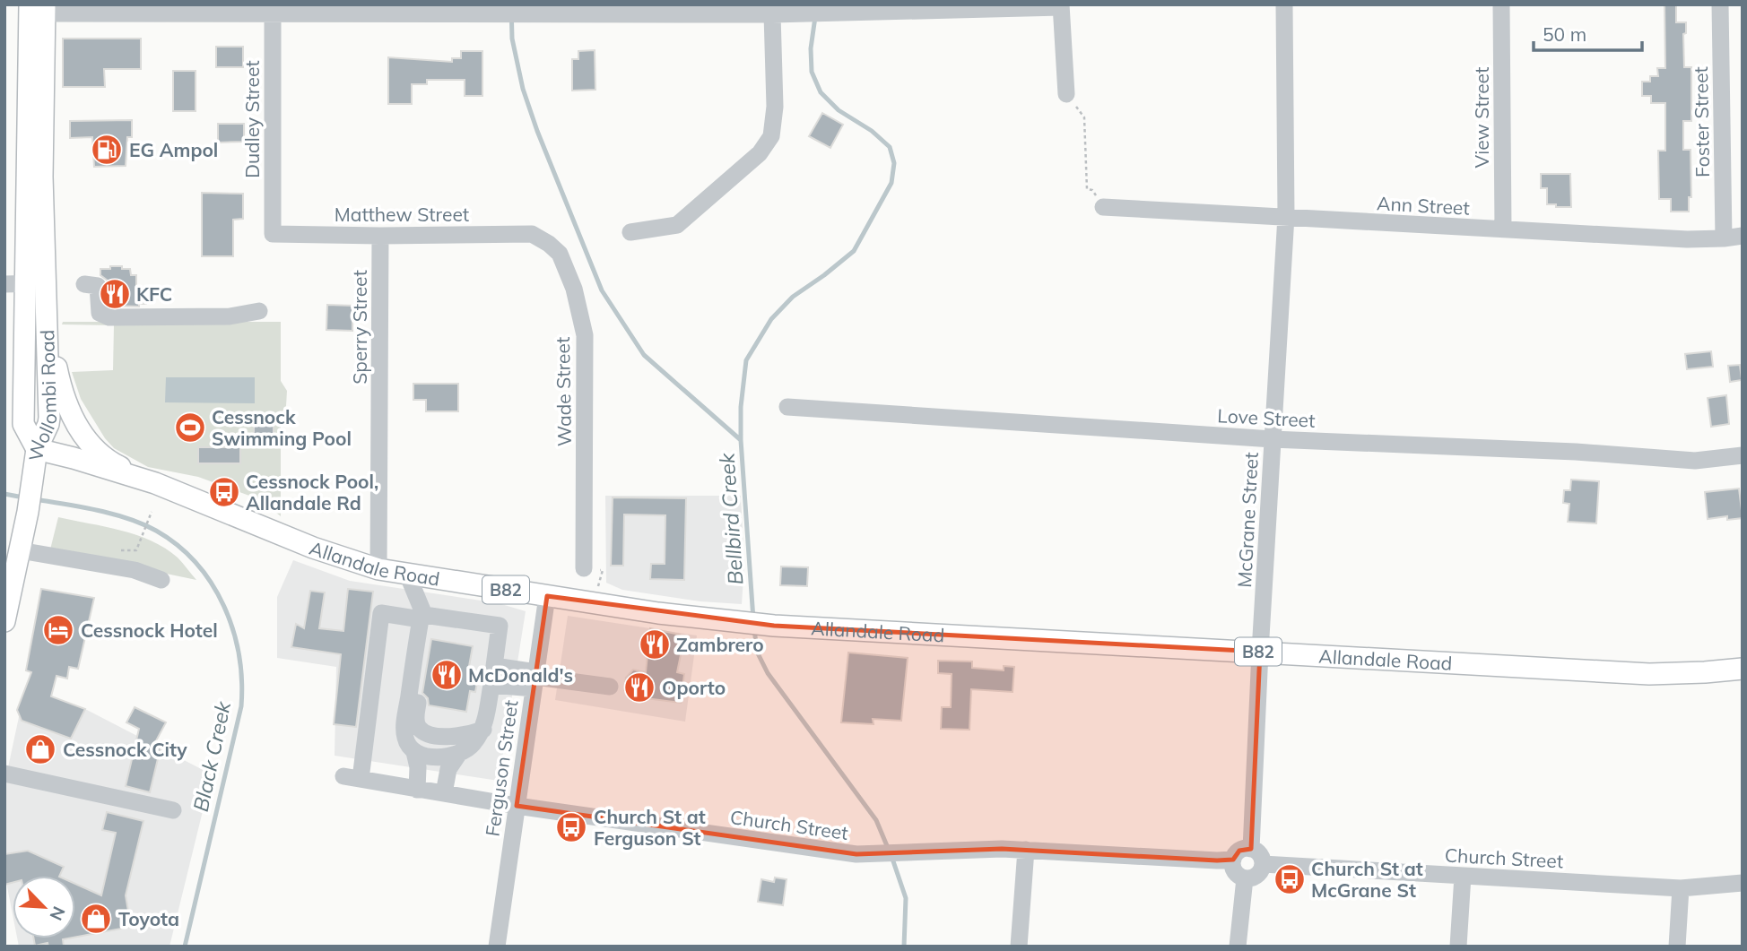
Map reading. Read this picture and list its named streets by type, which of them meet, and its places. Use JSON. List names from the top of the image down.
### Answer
{
  "streets": {
    "main road": ["Wollombi Road", "Allandale Road", "B82"],
    "street": [
      "View Street",
      "Dudley Street",
      "Foster Street",
      "Ann Street",
      "Matthew Street",
      "Sperry Street",
      "Wade Street",
      "Love Street",
      "McGrane Street",
      "Ferguson Street",
      "Church Street"
    ]
  },
  "crossings": [
    ["View Street", "Ann Street"],
    ["Dudley Street", "Matthew Street"],
    ["Foster Street", "Ann Street"],
    ["Ann Street", "McGrane Street"],
    ["Matthew Street", "Sperry Street"],
    ["Matthew Street", "Wade Street"],
    ["Sperry Street", "Allandale Road"],
    ["Wollombi Road", "Allandale Road"],
    ["Love Street", "McGrane Street"],
    ["McGrane Street", "Allandale Road"],
    ["McGrane Street", "Church Street"],
    ["Allandale Road", "Ferguson Street"],
    ["Ferguson Street", "Church Street"]
  ],
  "water": ["Bellbird Creek", "Black Creek"],
  "places": {
    "fuel station": ["EG Ampol"],
    "restaurant": [
      "KFC",
      "Zambrero",
      "McDonald's",
      "Oporto"
    ],
    "sports": ["Cessnock Swimming Pool"],
    "bus stop": ["Cessnock Pool, Allandale Rd", "Church St at Ferguson St", "Church St at McGrane St"],
    "hotel": ["Cessnock Hotel"],
    "shop": ["Cessnock City", "Toyota"]
  },
  "scale_bar": "50 m",
  "north": "bottom right"
}
